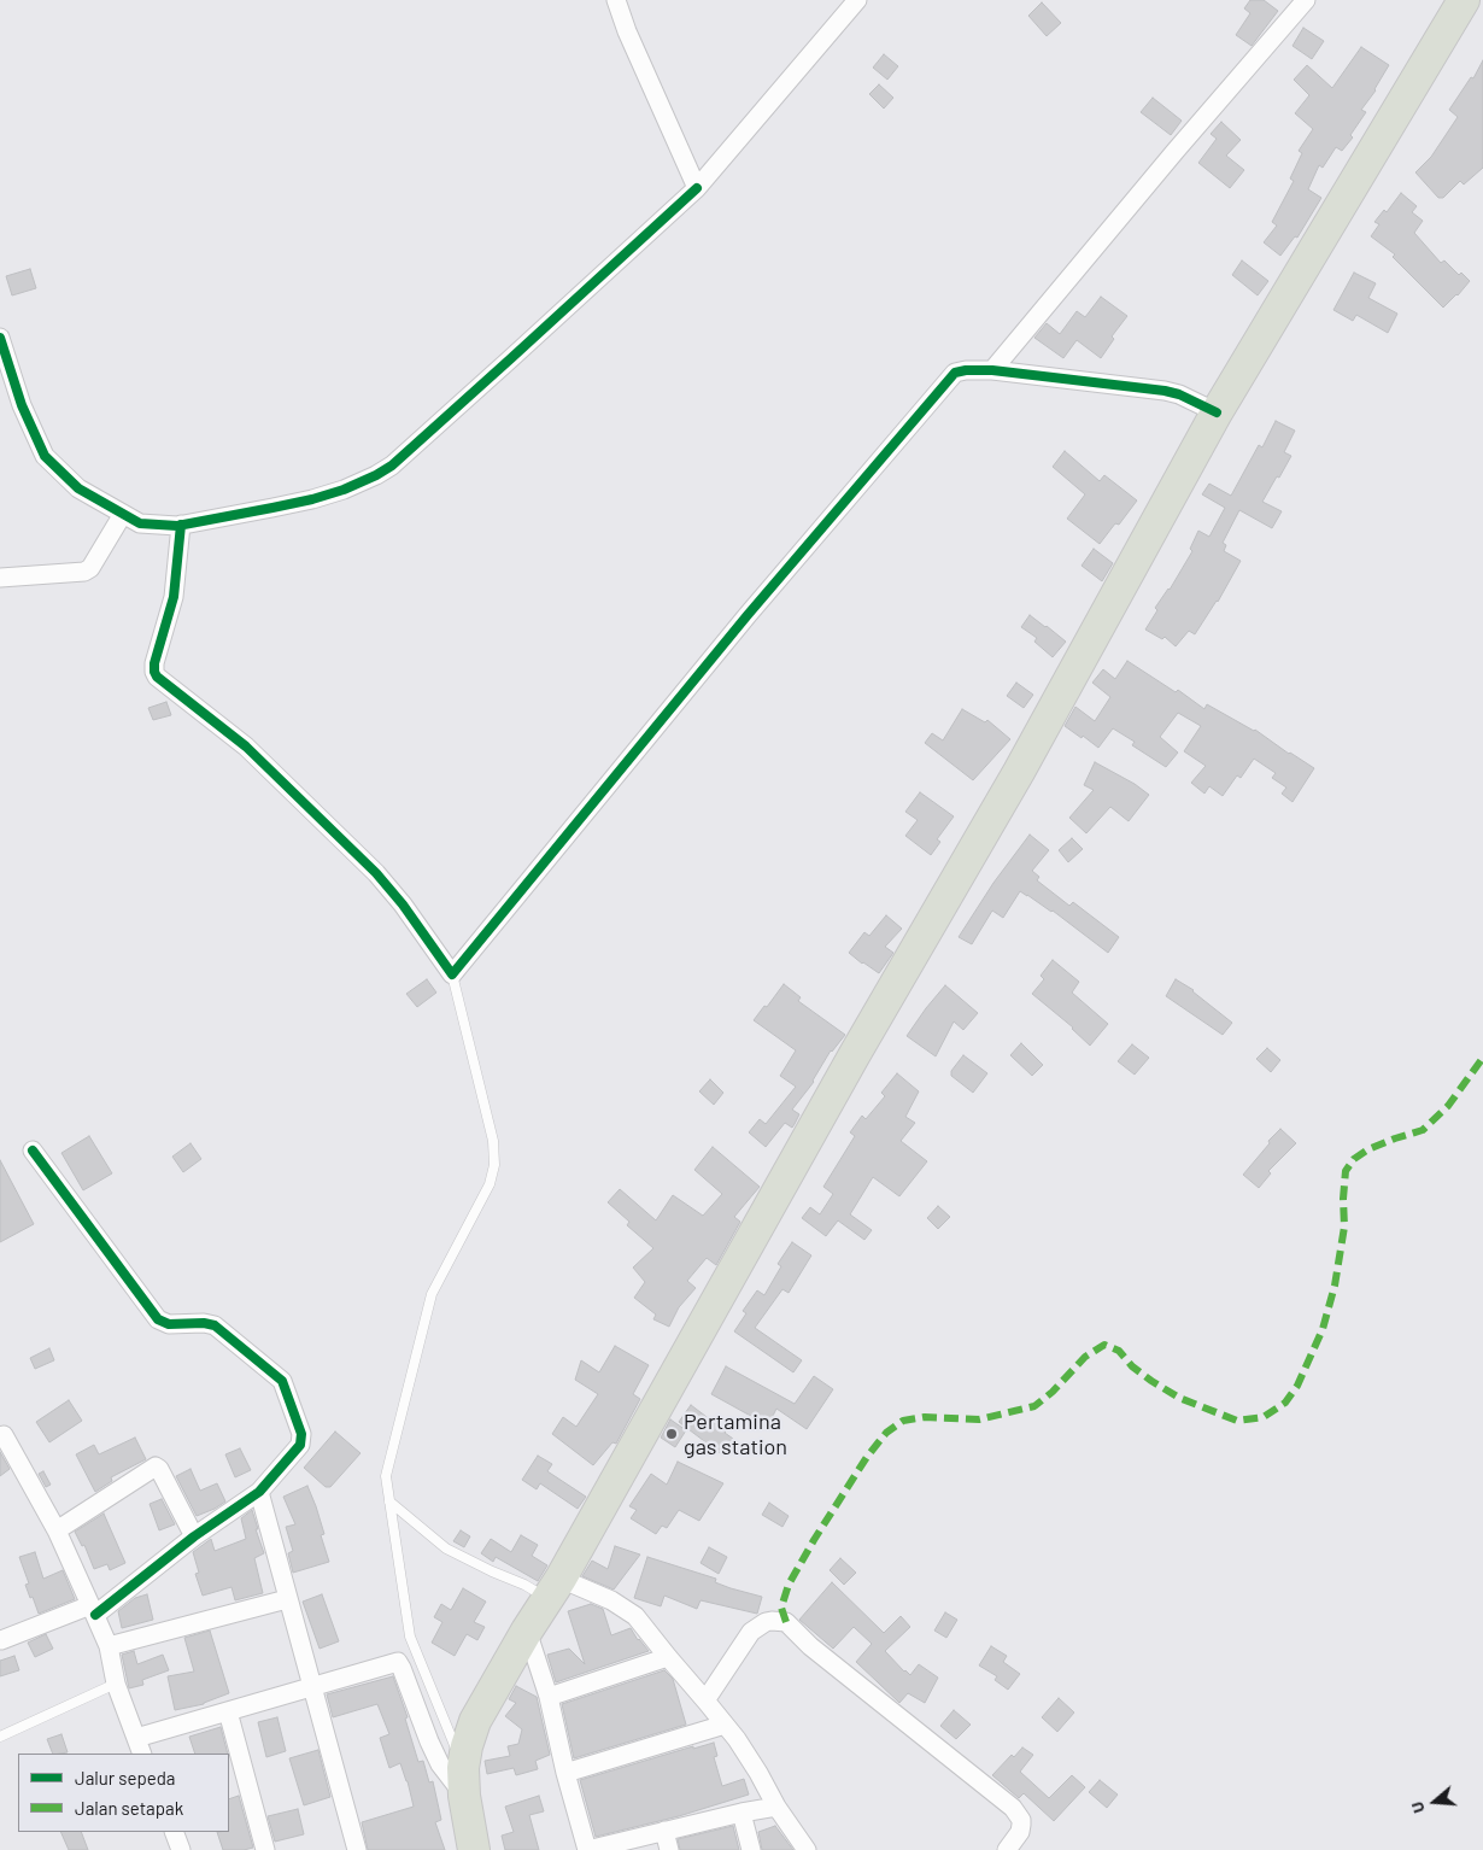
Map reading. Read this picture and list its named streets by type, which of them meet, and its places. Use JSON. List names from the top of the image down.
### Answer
{
  "places": ["Pertamina gas station"],
  "legend": ["Jalur sepeda", "Jalan setapak"],
  "north": "left"
}
